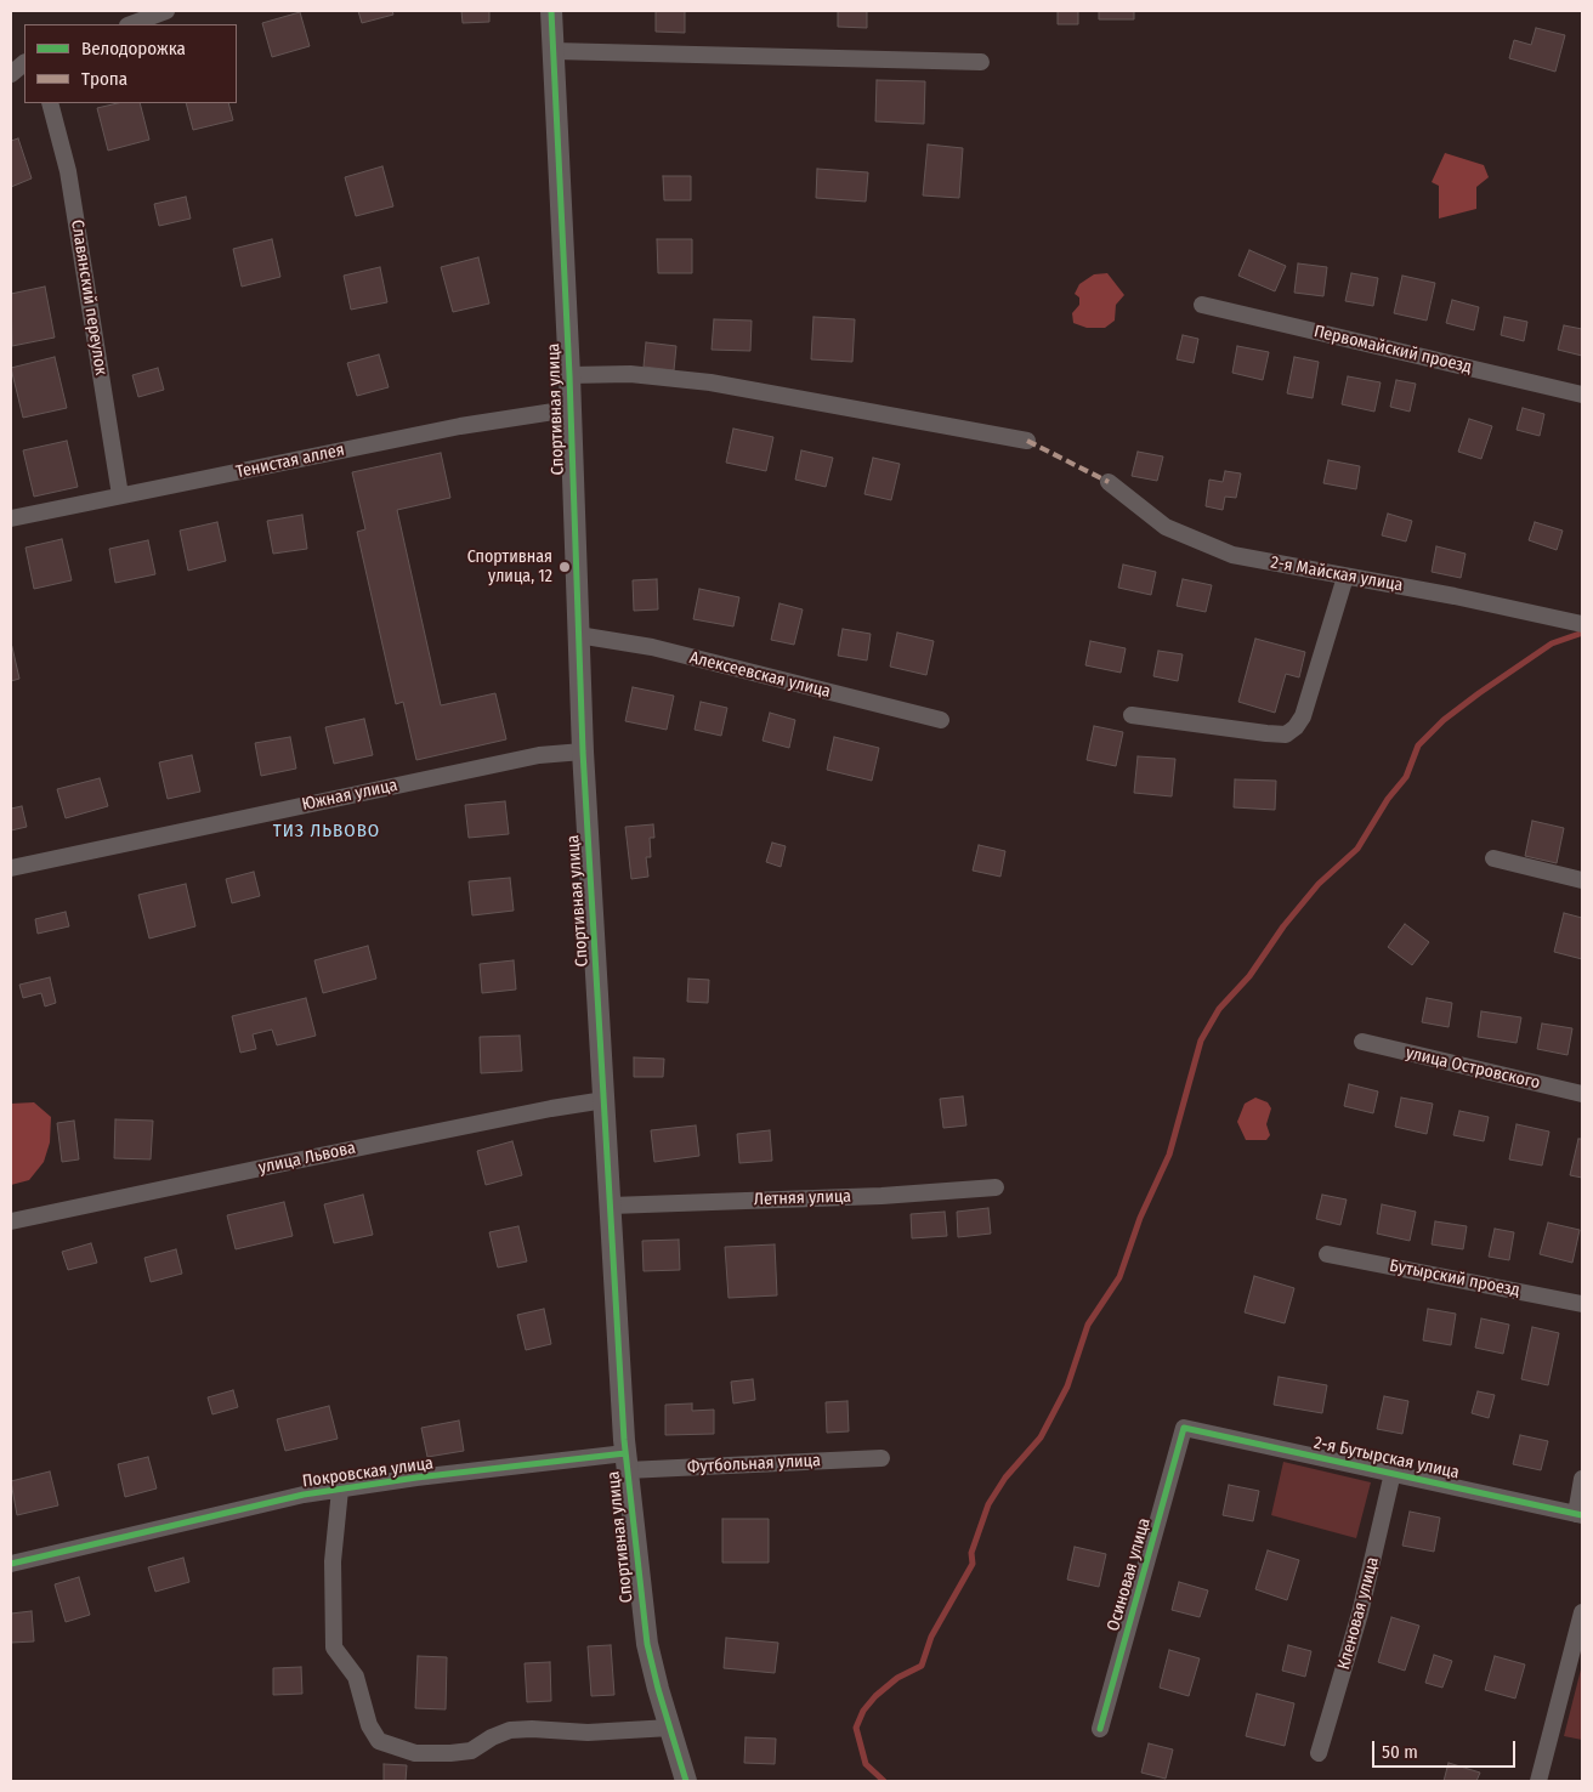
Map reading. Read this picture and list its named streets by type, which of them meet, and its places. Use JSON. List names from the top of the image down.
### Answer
{
  "streets": {
    "street": [
      "Славянский переулок",
      "Первомайский проезд",
      "Спортивная улица",
      "Тенистая аллея",
      "2-я Майская улица",
      "Алексеевская улица",
      "Южная улица",
      "улица Островского",
      "улица Львова",
      "Летняя улица",
      "Бутырский проезд",
      "2-я Бутырская улица",
      "Футбольная улица",
      "Покровская улица",
      "Осиновая улица",
      "Кленовая улица"
    ]
  },
  "crossings": [
    ["Славянский переулок", "Тенистая аллея"],
    ["Спортивная улица", "Тенистая аллея"],
    ["Спортивная улица", "Алексеевская улица"],
    ["Спортивная улица", "Южная улица"],
    ["Спортивная улица", "улица Львова"],
    ["Спортивная улица", "Летняя улица"],
    ["Спортивная улица", "Футбольная улица"],
    ["Спортивная улица", "Покровская улица"],
    ["2-я Бутырская улица", "Осиновая улица"],
    ["2-я Бутырская улица", "Кленовая улица"],
    ["Футбольная улица", "Покровская улица"]
  ],
  "districts": ["ТИЗ ЛЬВОВО"],
  "places": ["Спортивная улица, 12"],
  "legend": ["Велодорожка", "Тропа"],
  "scale_bar": "50 m"
}
